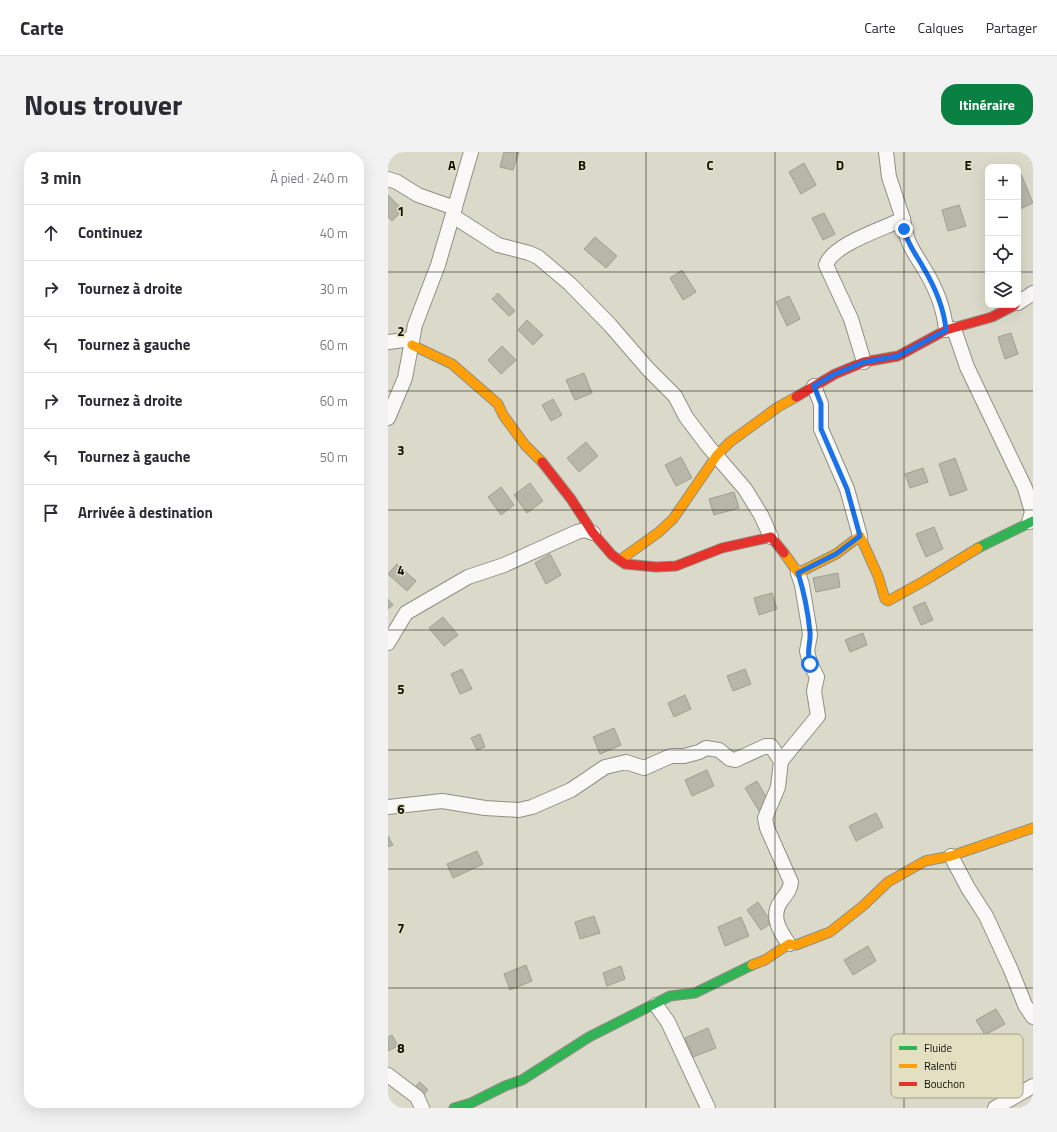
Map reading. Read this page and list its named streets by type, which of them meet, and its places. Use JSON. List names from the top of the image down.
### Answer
{
  "legend": ["Fluide", "Ralenti", "Bouchon"],
  "page": {
    "header": "Carte",
    "nav": ["Carte", "Calques", "Partager"],
    "title": "Nous trouver",
    "buttons": "Itinéraire",
    "heading": ["3 min", "À pied · 240 m"],
    "map_buttons": ["+", "−"],
    "list": [
      ["Continuez", "40 m"],
      ["Tournez à droite", "30 m"],
      ["Tournez à gauche", "60 m"],
      ["Tournez à droite", "60 m"],
      ["Tournez à gauche", "50 m"],
      "Arrivée à destination"
    ]
  },
  "grid": {
    "columns": [
      "A",
      "B",
      "C",
      "D",
      "E"
    ],
    "rows": [
      "1",
      "2",
      "3",
      "4",
      "5",
      "6",
      "7",
      "8"
    ]
  }
}
